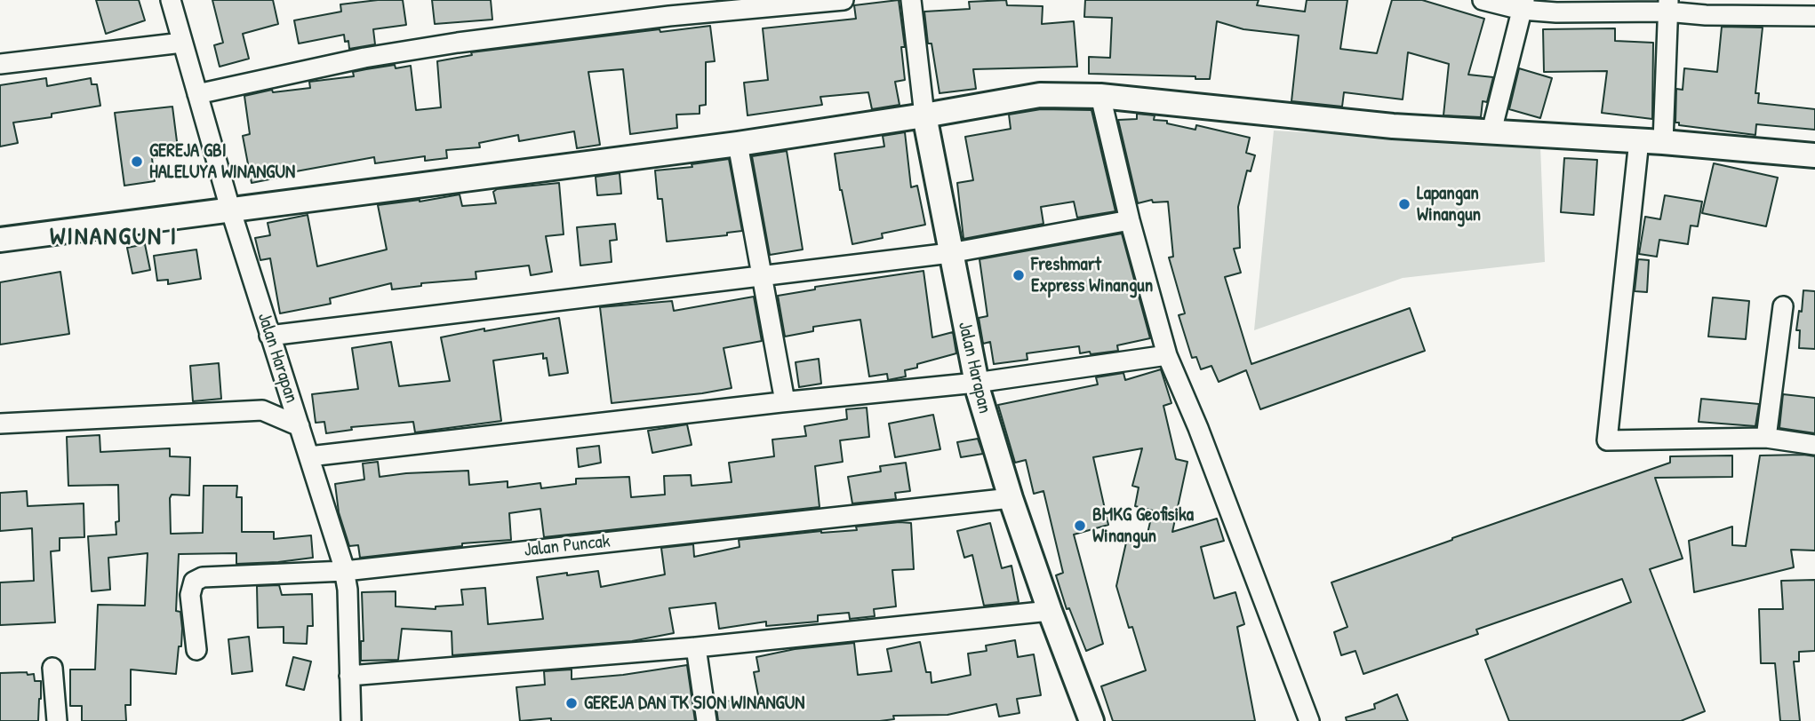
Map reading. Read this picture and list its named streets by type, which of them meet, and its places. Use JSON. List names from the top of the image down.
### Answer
{
  "streets": {
    "street": ["Jalan Harapan", "Jalan Puncak"]
  },
  "crossings": [
    ["Jalan Harapan", "Jalan Puncak"]
  ],
  "districts": ["WINANGUN I"],
  "places": [
    "GEREJA GBI HALELUYA WINANGUN",
    "Lapangan Winangun",
    "Freshmart Express Winangun",
    "BMKG Geofisika Winangun",
    "GEREJA DAN TK SION WINANGUN"
  ]
}
